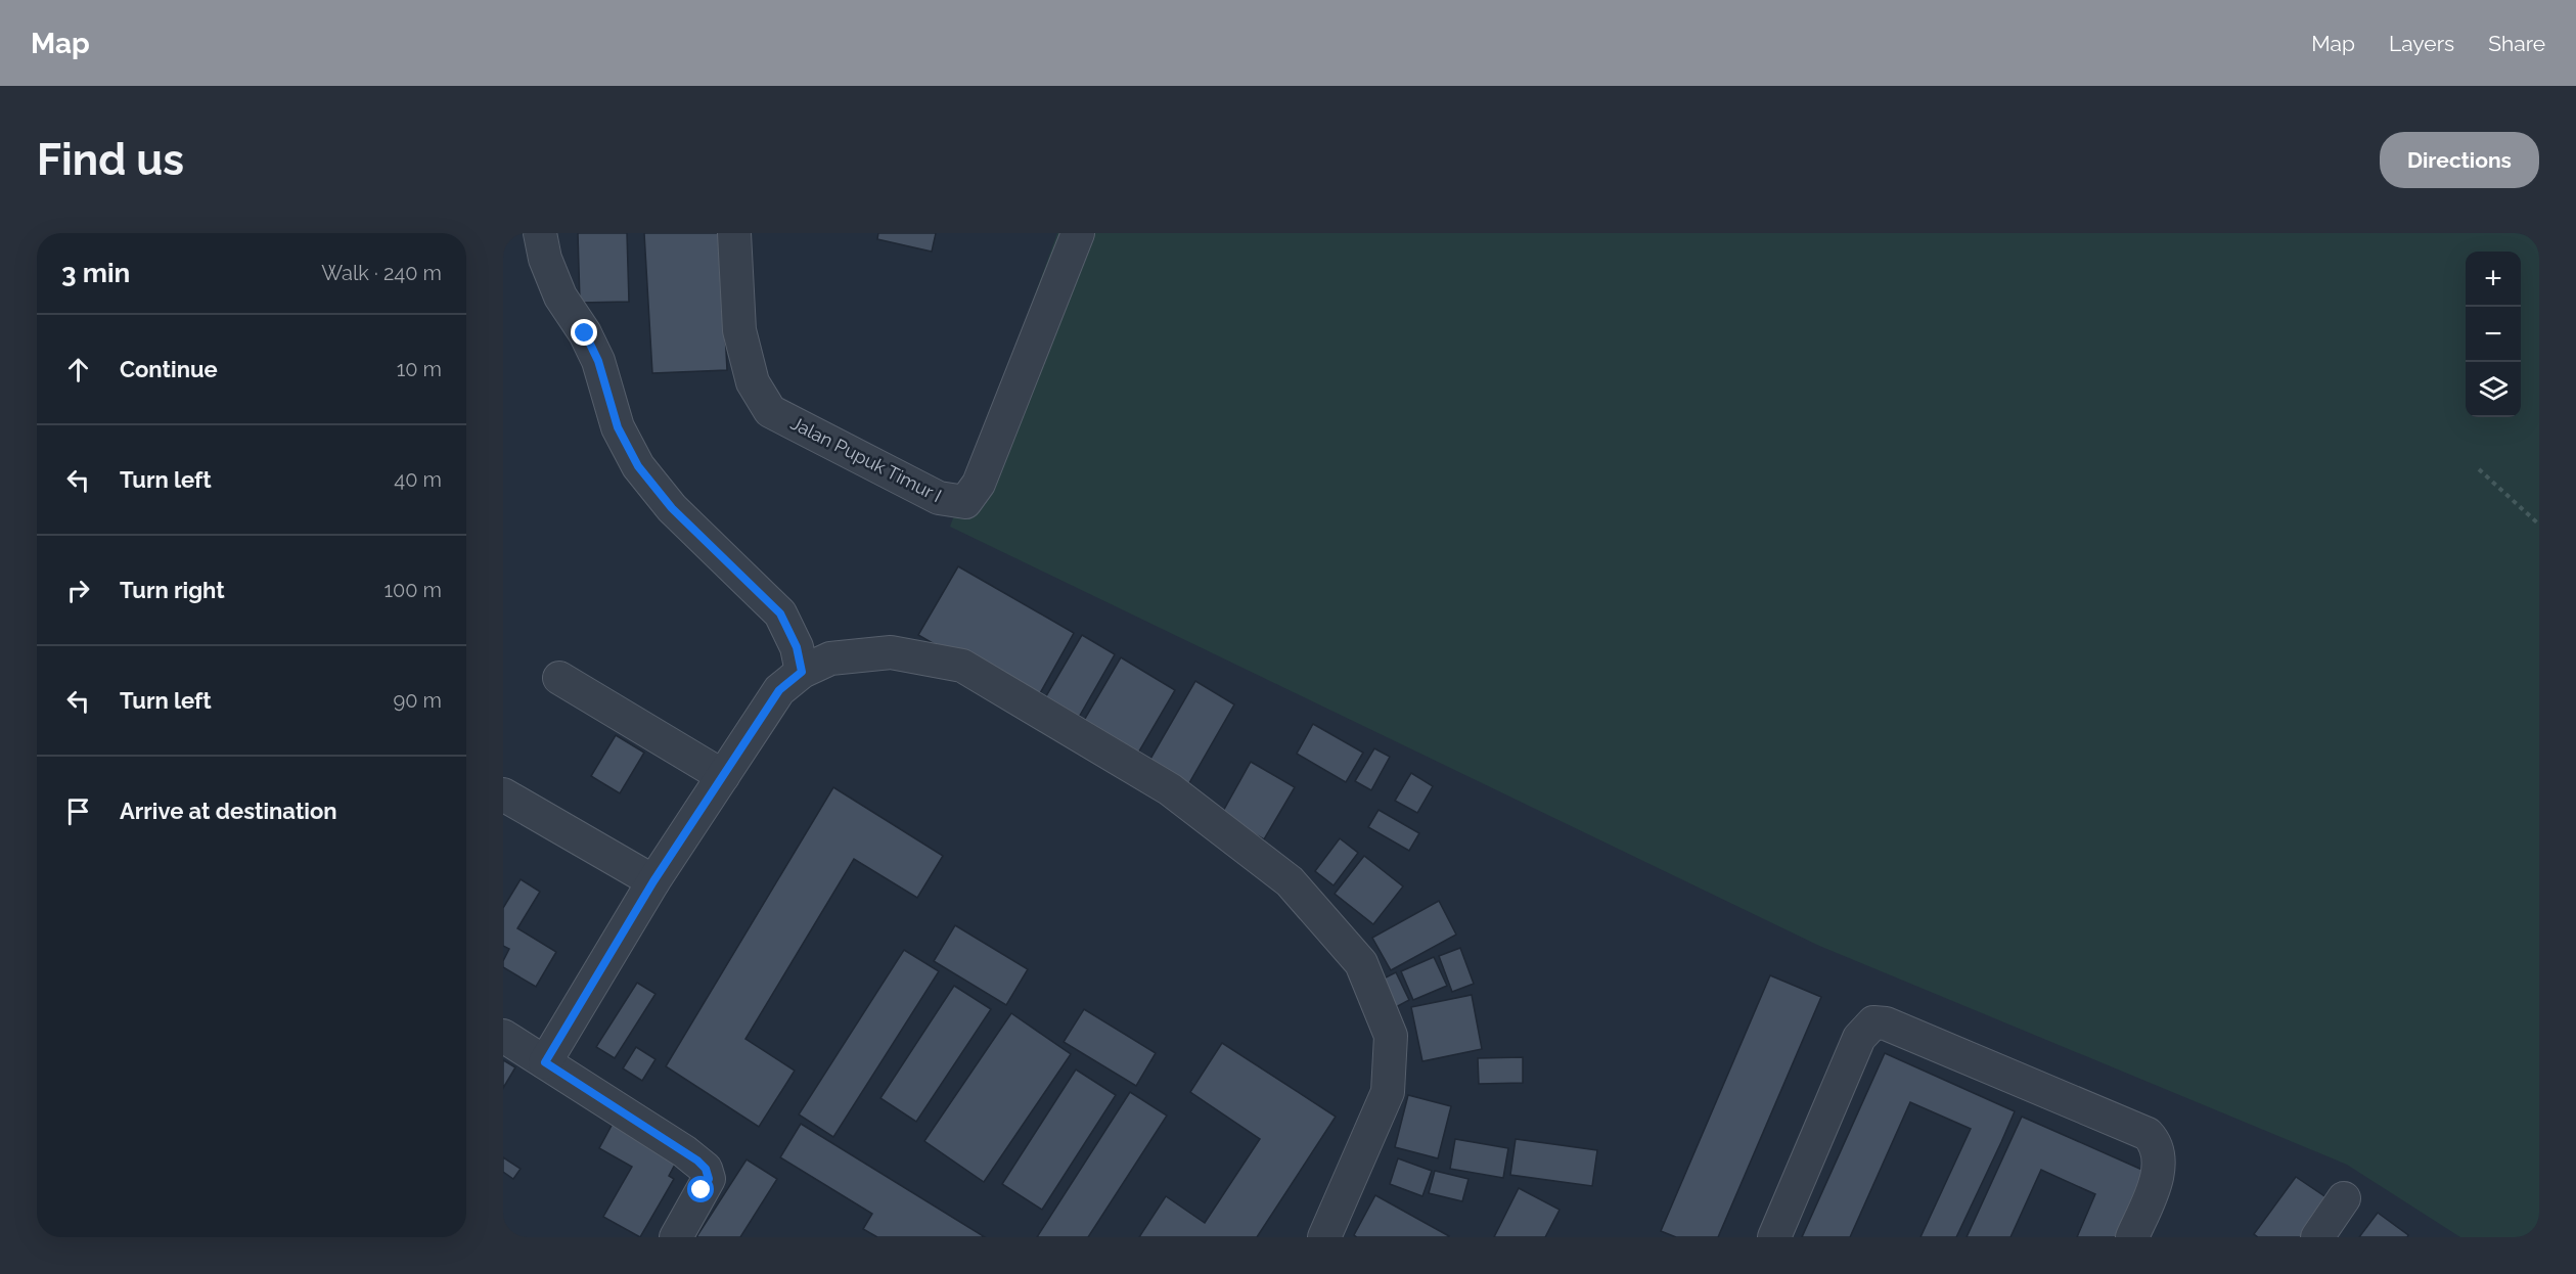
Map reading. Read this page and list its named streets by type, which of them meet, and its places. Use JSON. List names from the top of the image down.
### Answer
{
  "streets": {
    "street": ["Jalan Pupuk Timur I"]
  },
  "page": {
    "header": "Map",
    "nav": ["Map", "Layers", "Share"],
    "buttons": "Directions",
    "title": "Find us",
    "heading": ["3 min", "Walk · 240 m"],
    "map_buttons": ["+", "−"],
    "list": [
      ["Continue", "10 m"],
      ["Turn left", "40 m"],
      ["Turn right", "100 m"],
      ["Turn left", "90 m"],
      "Arrive at destination"
    ]
  }
}
